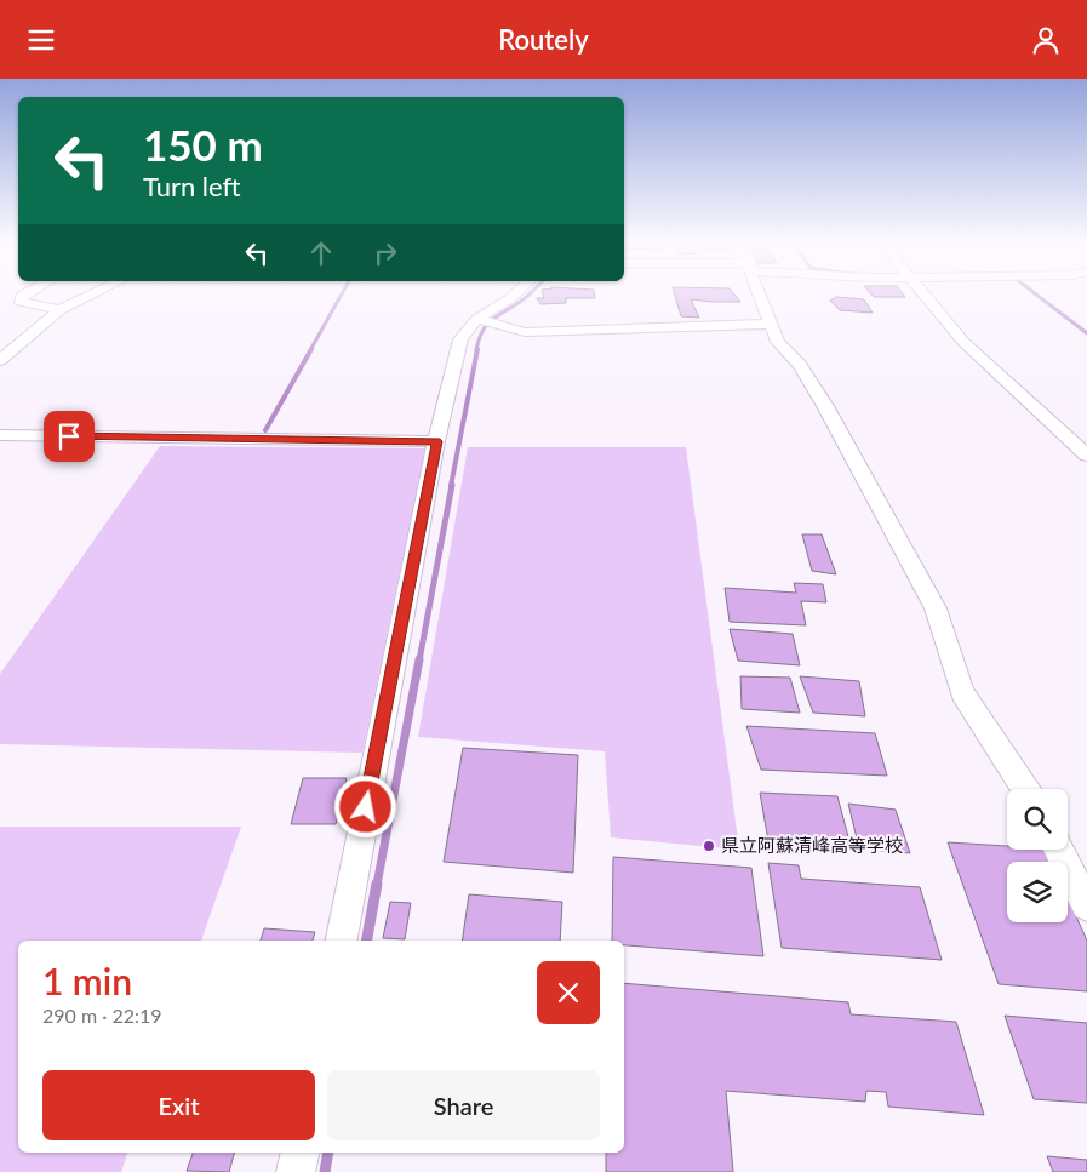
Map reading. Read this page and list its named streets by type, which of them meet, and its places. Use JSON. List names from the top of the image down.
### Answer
{
  "places": ["県立阿蘇清峰高等学校"],
  "page": {
    "header": "Routely",
    "turn": ["150 m", "Turn left"],
    "heading": ["1 min", "290 m · 22:19"],
    "buttons": ["Exit", "Share"]
  }
}
